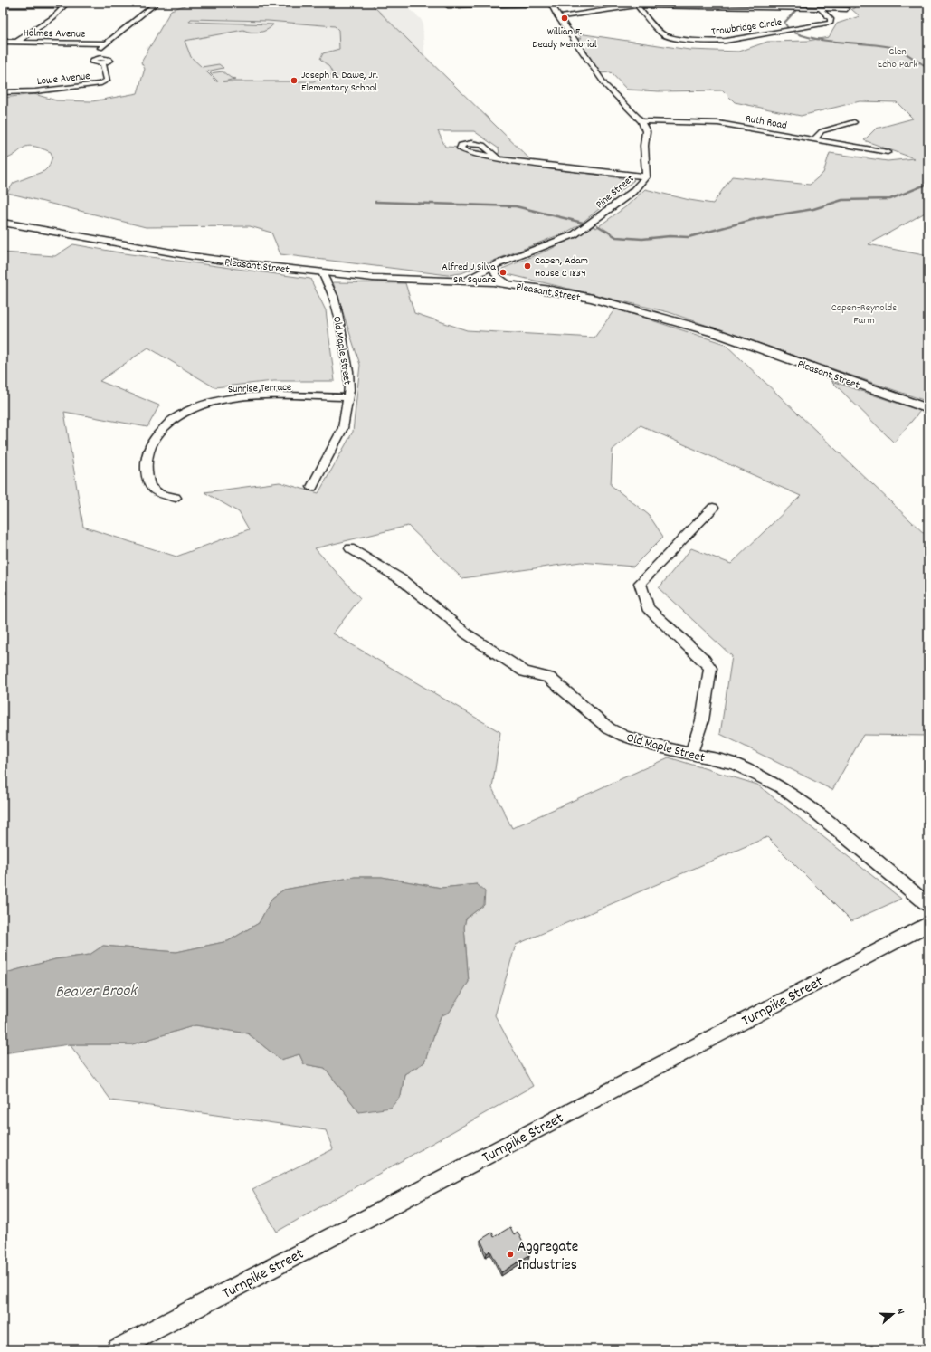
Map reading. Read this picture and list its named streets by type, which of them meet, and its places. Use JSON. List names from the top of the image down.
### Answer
{
  "streets": {
    "main road": ["Pleasant Street"],
    "street": [
      "Trowbridge Circle",
      "Holmes Avenue",
      "Lowe Avenue",
      "Ruth Road",
      "Pine Street",
      "Old Maple Street",
      "Sunrise Terrace",
      "Turnpike Street"
    ]
  },
  "crossings": [
    ["Ruth Road", "Pine Street"],
    ["Pine Street", "Pleasant Street"],
    ["Pleasant Street", "Old Maple Street"],
    ["Old Maple Street", "Sunrise Terrace"]
  ],
  "water": ["Beaver Brook"],
  "parks": ["Glen Echo Park", "Capen-Reynolds Farm"],
  "places": [
    "Willian F. Deady Memorial",
    "Joseph R. Dawe, Jr. Elementary School",
    "Capen, Adam House C 1839",
    "Alfred J Silva SR. Square",
    "Aggregate Industries"
  ],
  "north": "right"
}
